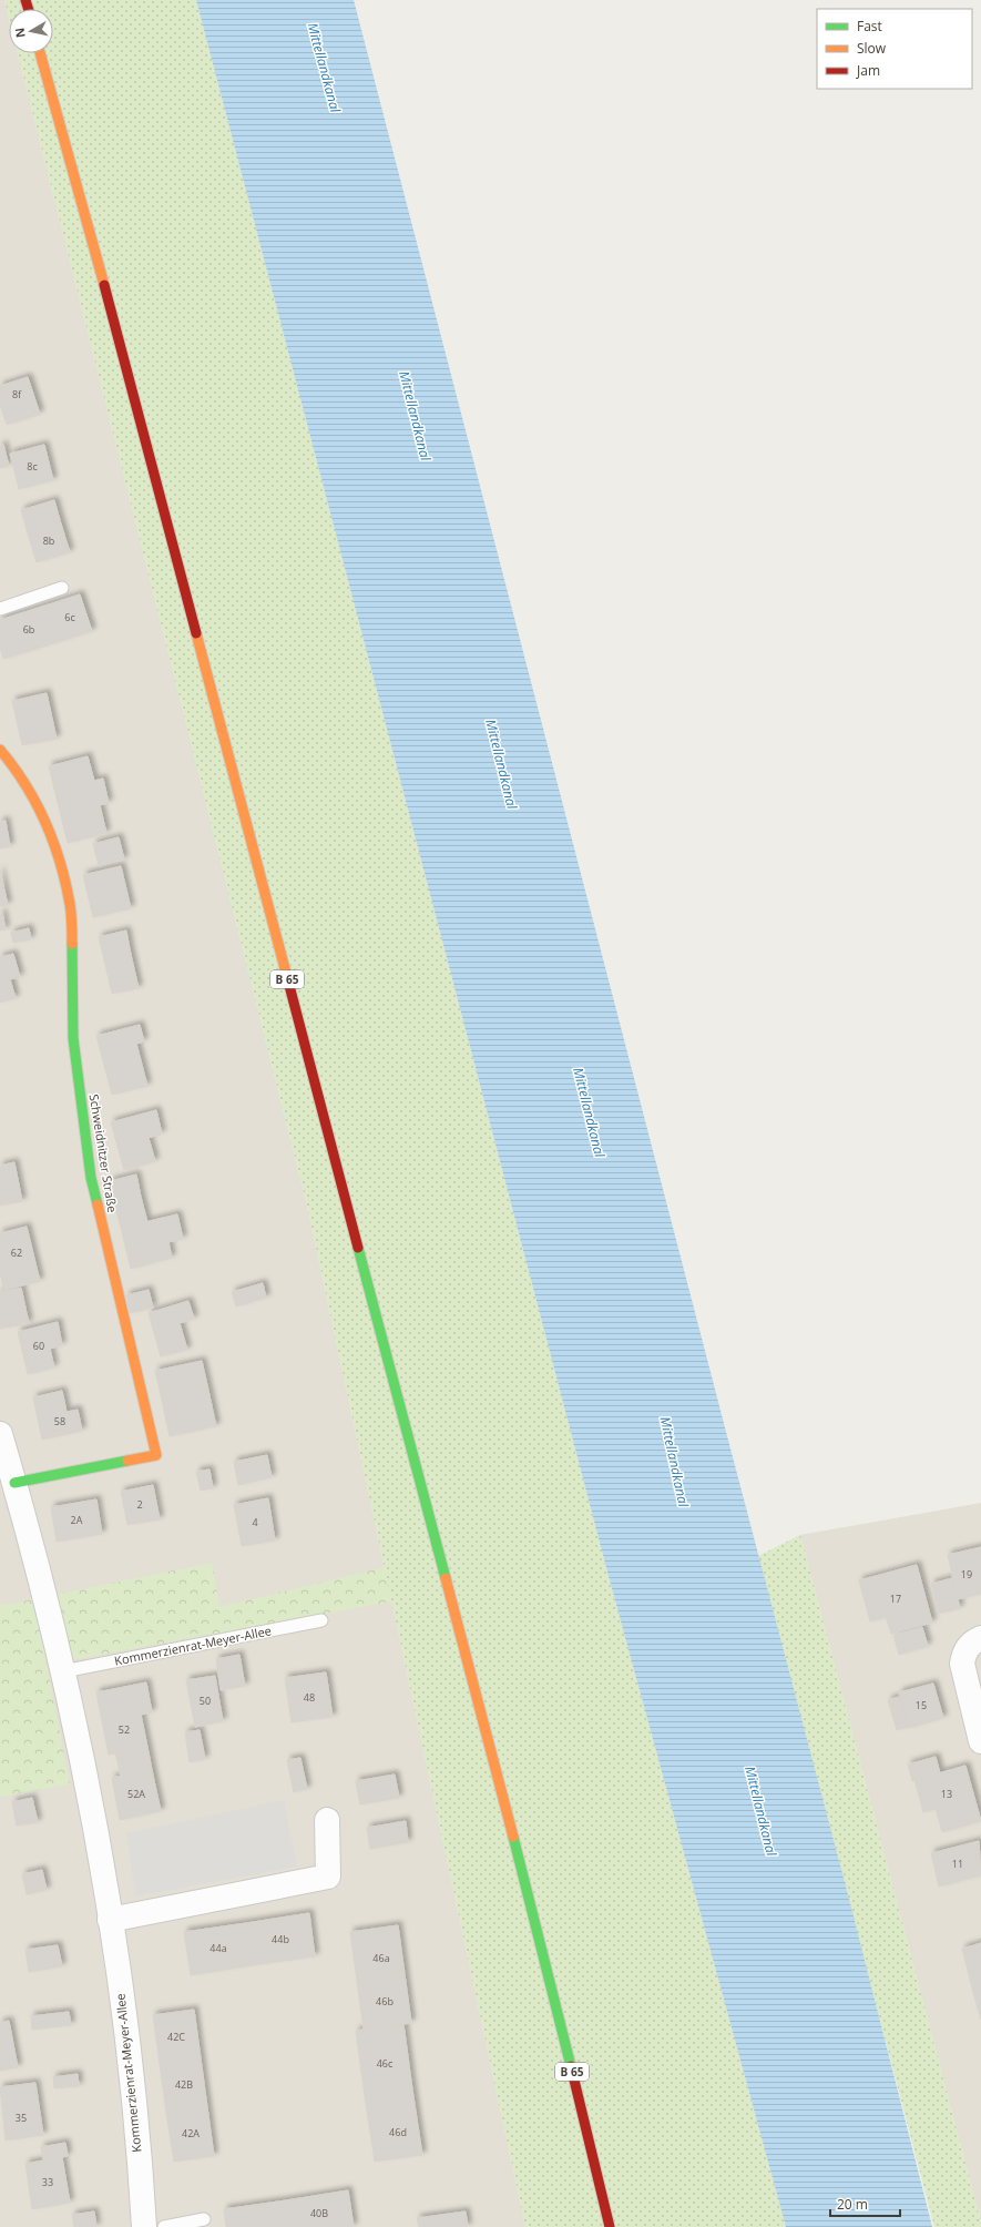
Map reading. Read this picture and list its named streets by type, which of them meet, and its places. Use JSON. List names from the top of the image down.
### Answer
{
  "streets": {
    "main road": ["B 65", "Schweidnitzer Straße"],
    "street": ["Kommerzienrat-Meyer-Allee"]
  },
  "crossings": [
    ["Schweidnitzer Straße", "Kommerzienrat-Meyer-Allee"]
  ],
  "water": ["Mittellandkanal"],
  "house_numbers": [
    "8f",
    "8c",
    "8b",
    "6c",
    "6b",
    "62",
    "60",
    "58",
    "2",
    "2A",
    "4",
    "19",
    "17",
    "48",
    "50",
    "15",
    "52",
    "52A",
    "13",
    "11",
    "44b",
    "44a",
    "46a",
    "46b",
    "42C",
    "46c",
    "42B",
    "35",
    "46d",
    "42A",
    "33",
    "40B"
  ],
  "legend": ["Fast", "Slow", "Jam"],
  "scale_bar": "20 m",
  "north": "left"
}
